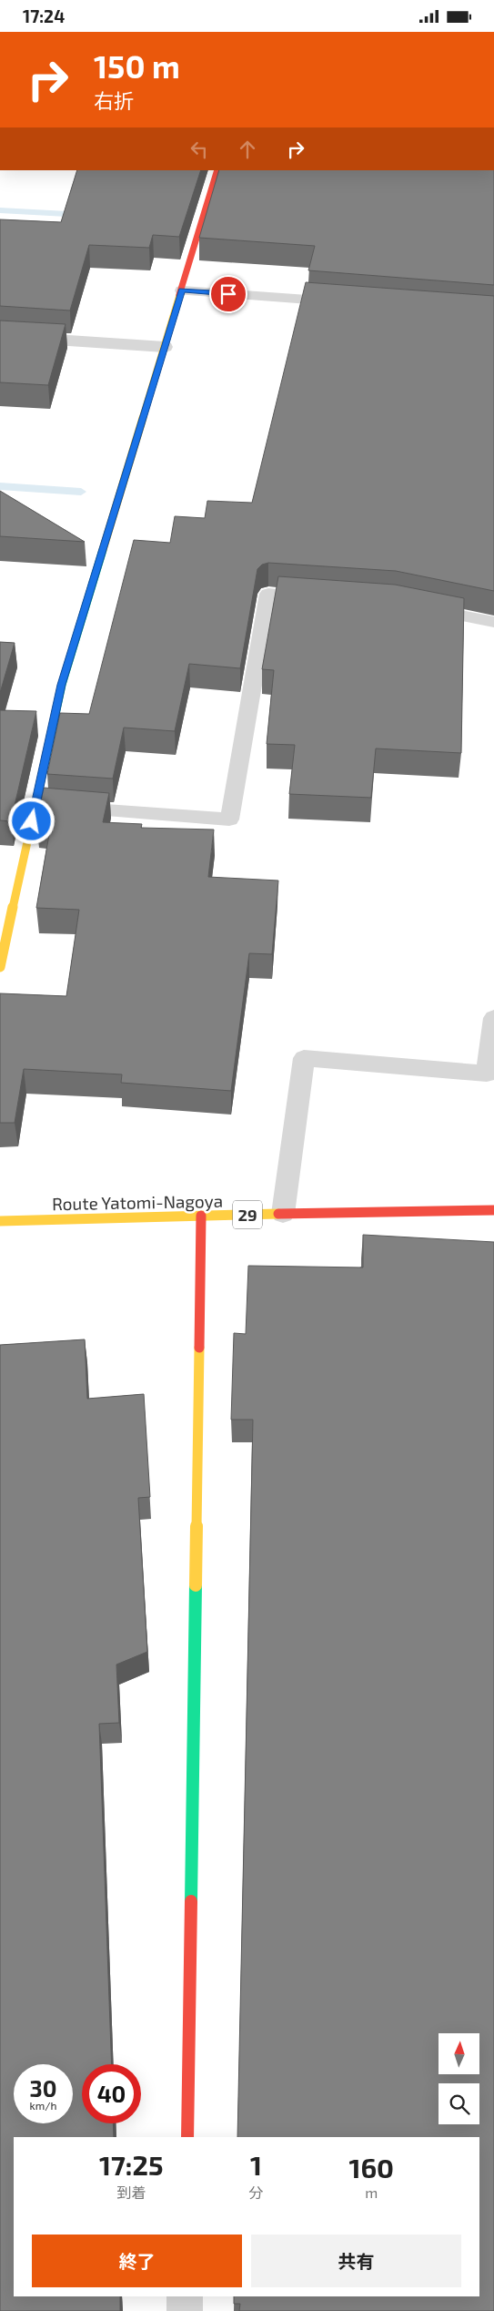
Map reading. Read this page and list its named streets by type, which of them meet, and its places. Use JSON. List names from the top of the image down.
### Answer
{
  "streets": {
    "street": ["Route Yatomi-Nagoya", "29"]
  },
  "north": "top",
  "page": {
    "status": "17:24",
    "turn": ["150 m", "右折"],
    "speed": "30 km/h",
    "limit": "40",
    "eta": [
      "17:25",
      "到着",
      "1",
      "分",
      "160",
      "m"
    ],
    "buttons": ["終了", "共有"]
  }
}
